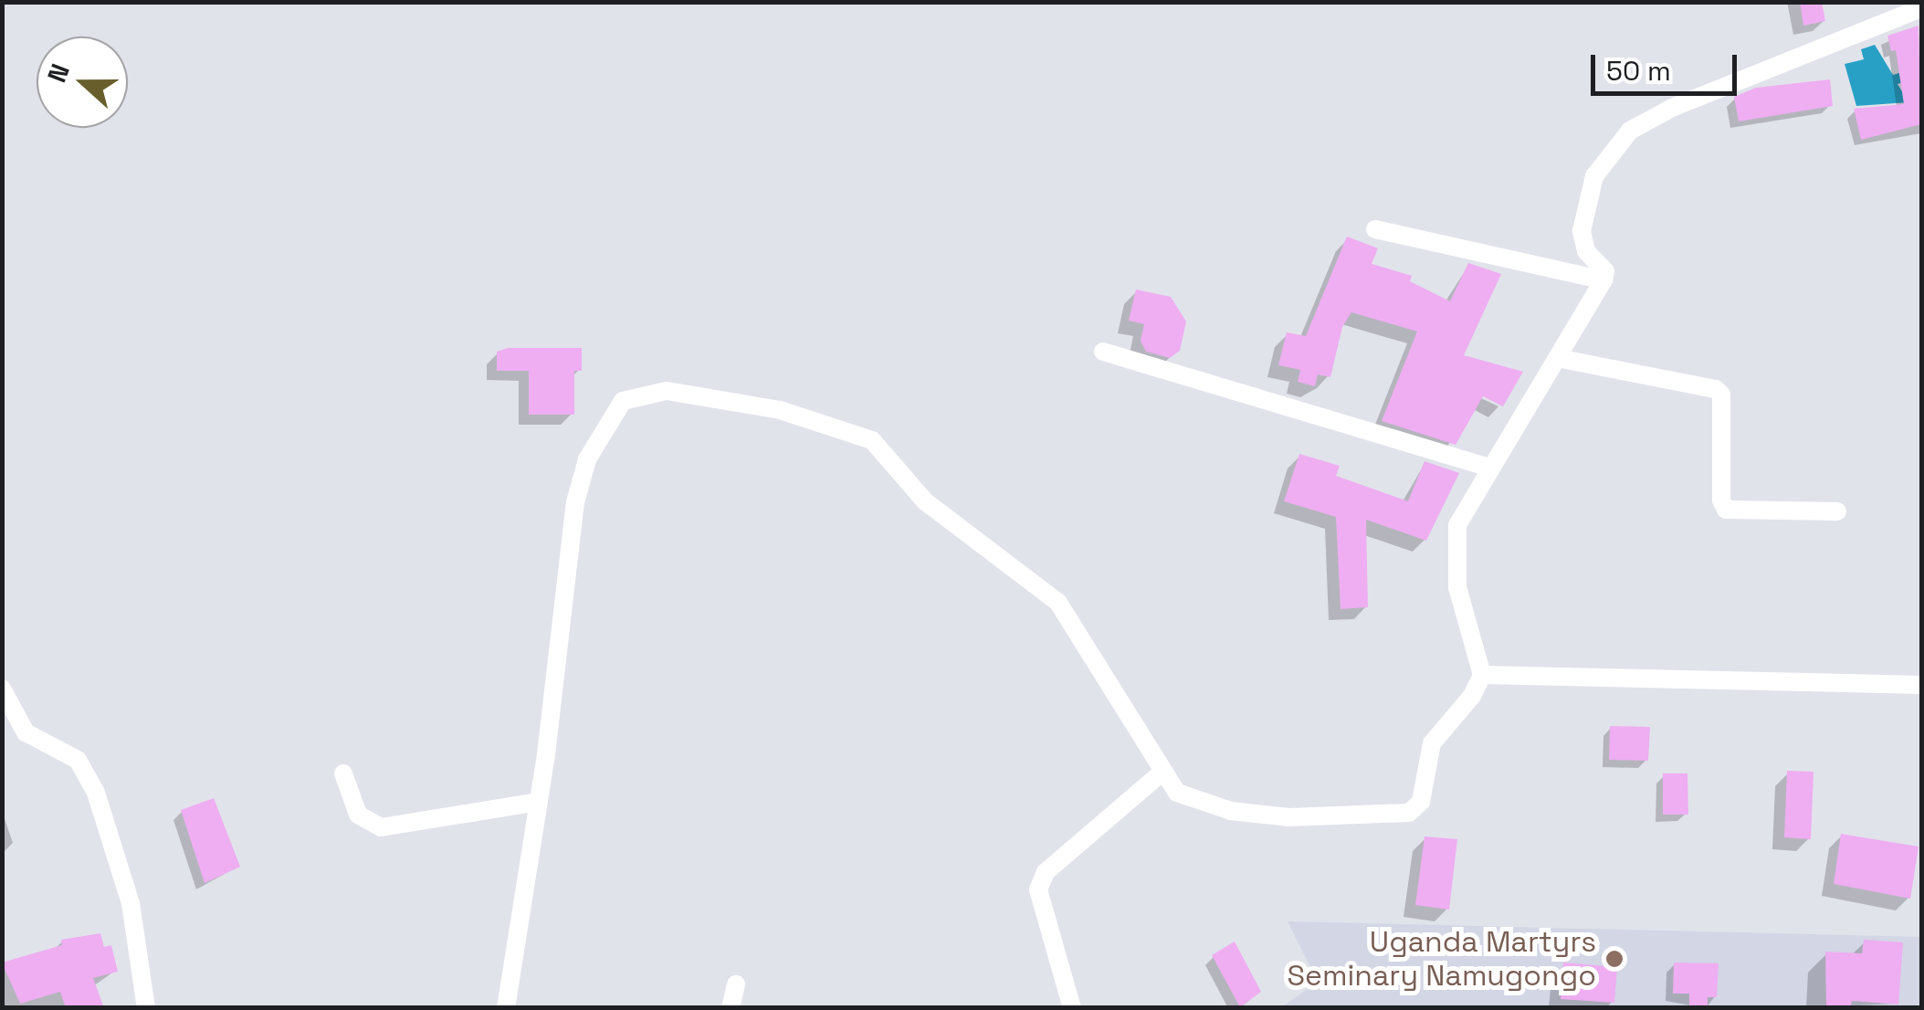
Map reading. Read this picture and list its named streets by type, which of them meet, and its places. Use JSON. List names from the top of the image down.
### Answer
{
  "places": ["Uganda Martyrs Seminary Namugongo"],
  "scale_bar": "50 m",
  "north": "left"
}
